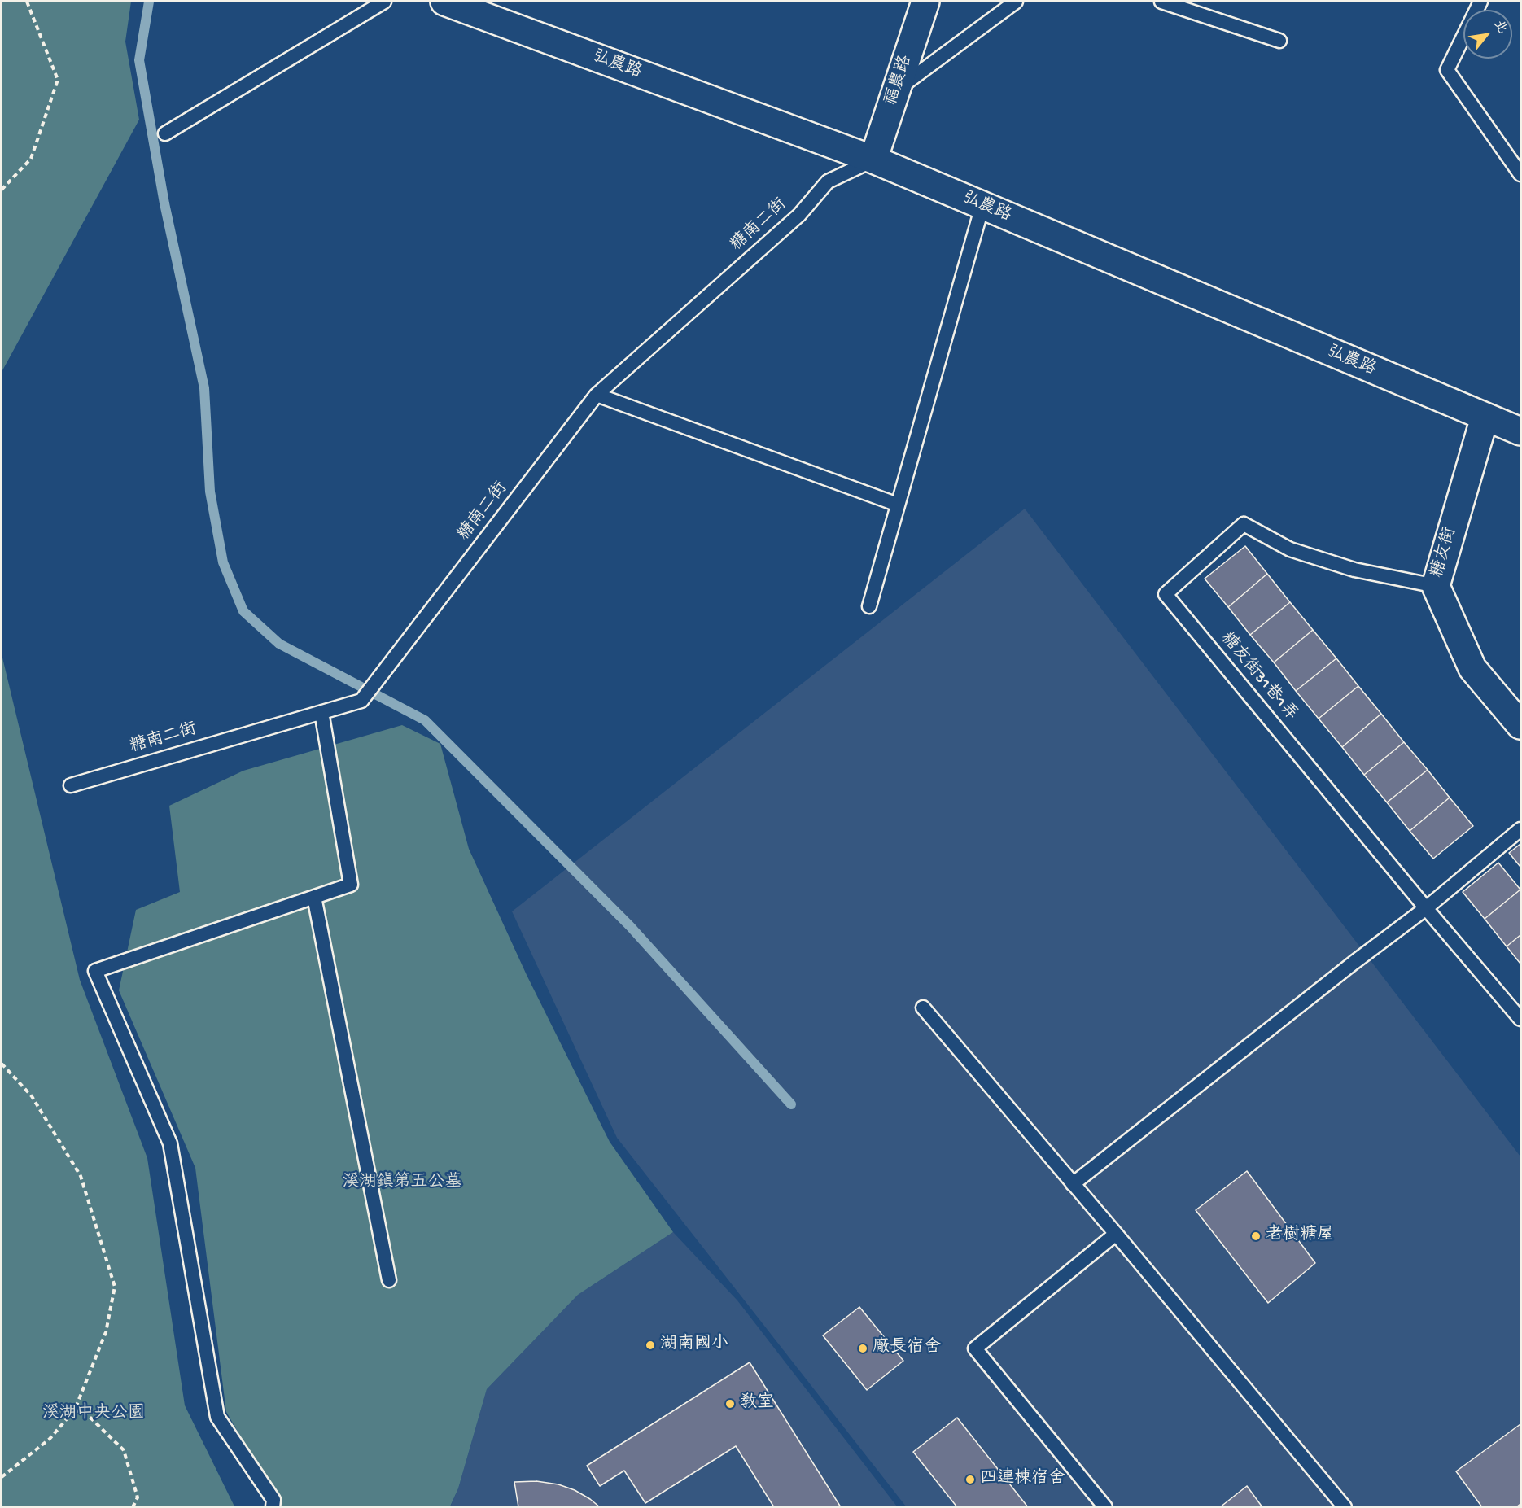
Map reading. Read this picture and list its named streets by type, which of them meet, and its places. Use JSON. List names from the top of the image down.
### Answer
{
  "streets": {
    "street": ["弘農路", "福農路", "糖友街"],
    "lane": ["糖南二街", "糖友街31巷1弄"]
  },
  "crossings": [
    ["弘農路", "福農路"],
    ["弘農路", "糖南二街"],
    ["弘農路", "糖友街"],
    ["福農路", "糖南二街"],
    ["糖友街", "糖友街31巷1弄"]
  ],
  "parks": ["溪湖鎮第五公墓", "溪湖中央公園"],
  "places": [
    "老樹糖屋",
    "湖南國小",
    "廠長宿舍",
    "教室",
    "四連棟宿舍"
  ],
  "north": "top right"
}
